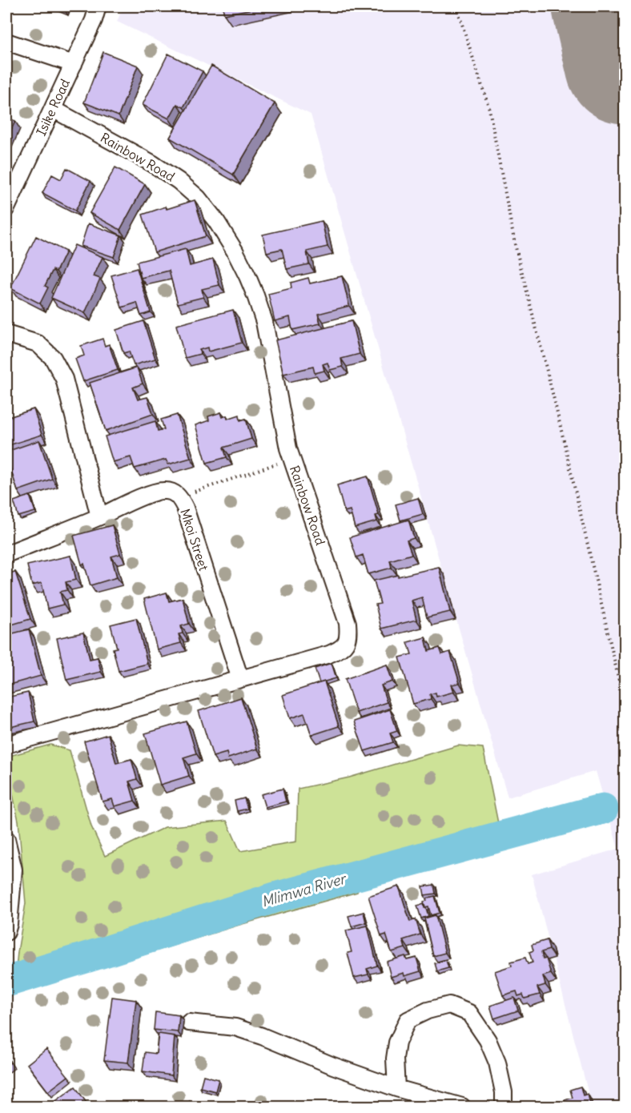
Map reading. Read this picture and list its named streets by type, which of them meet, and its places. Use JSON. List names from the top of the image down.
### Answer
{
  "streets": {
    "street": ["Isike Road", "Rainbow Road", "Mkoi Street"]
  },
  "crossings": [
    ["Isike Road", "Rainbow Road"],
    ["Rainbow Road", "Mkoi Street"]
  ],
  "water": ["Mlimwa River"]
}
